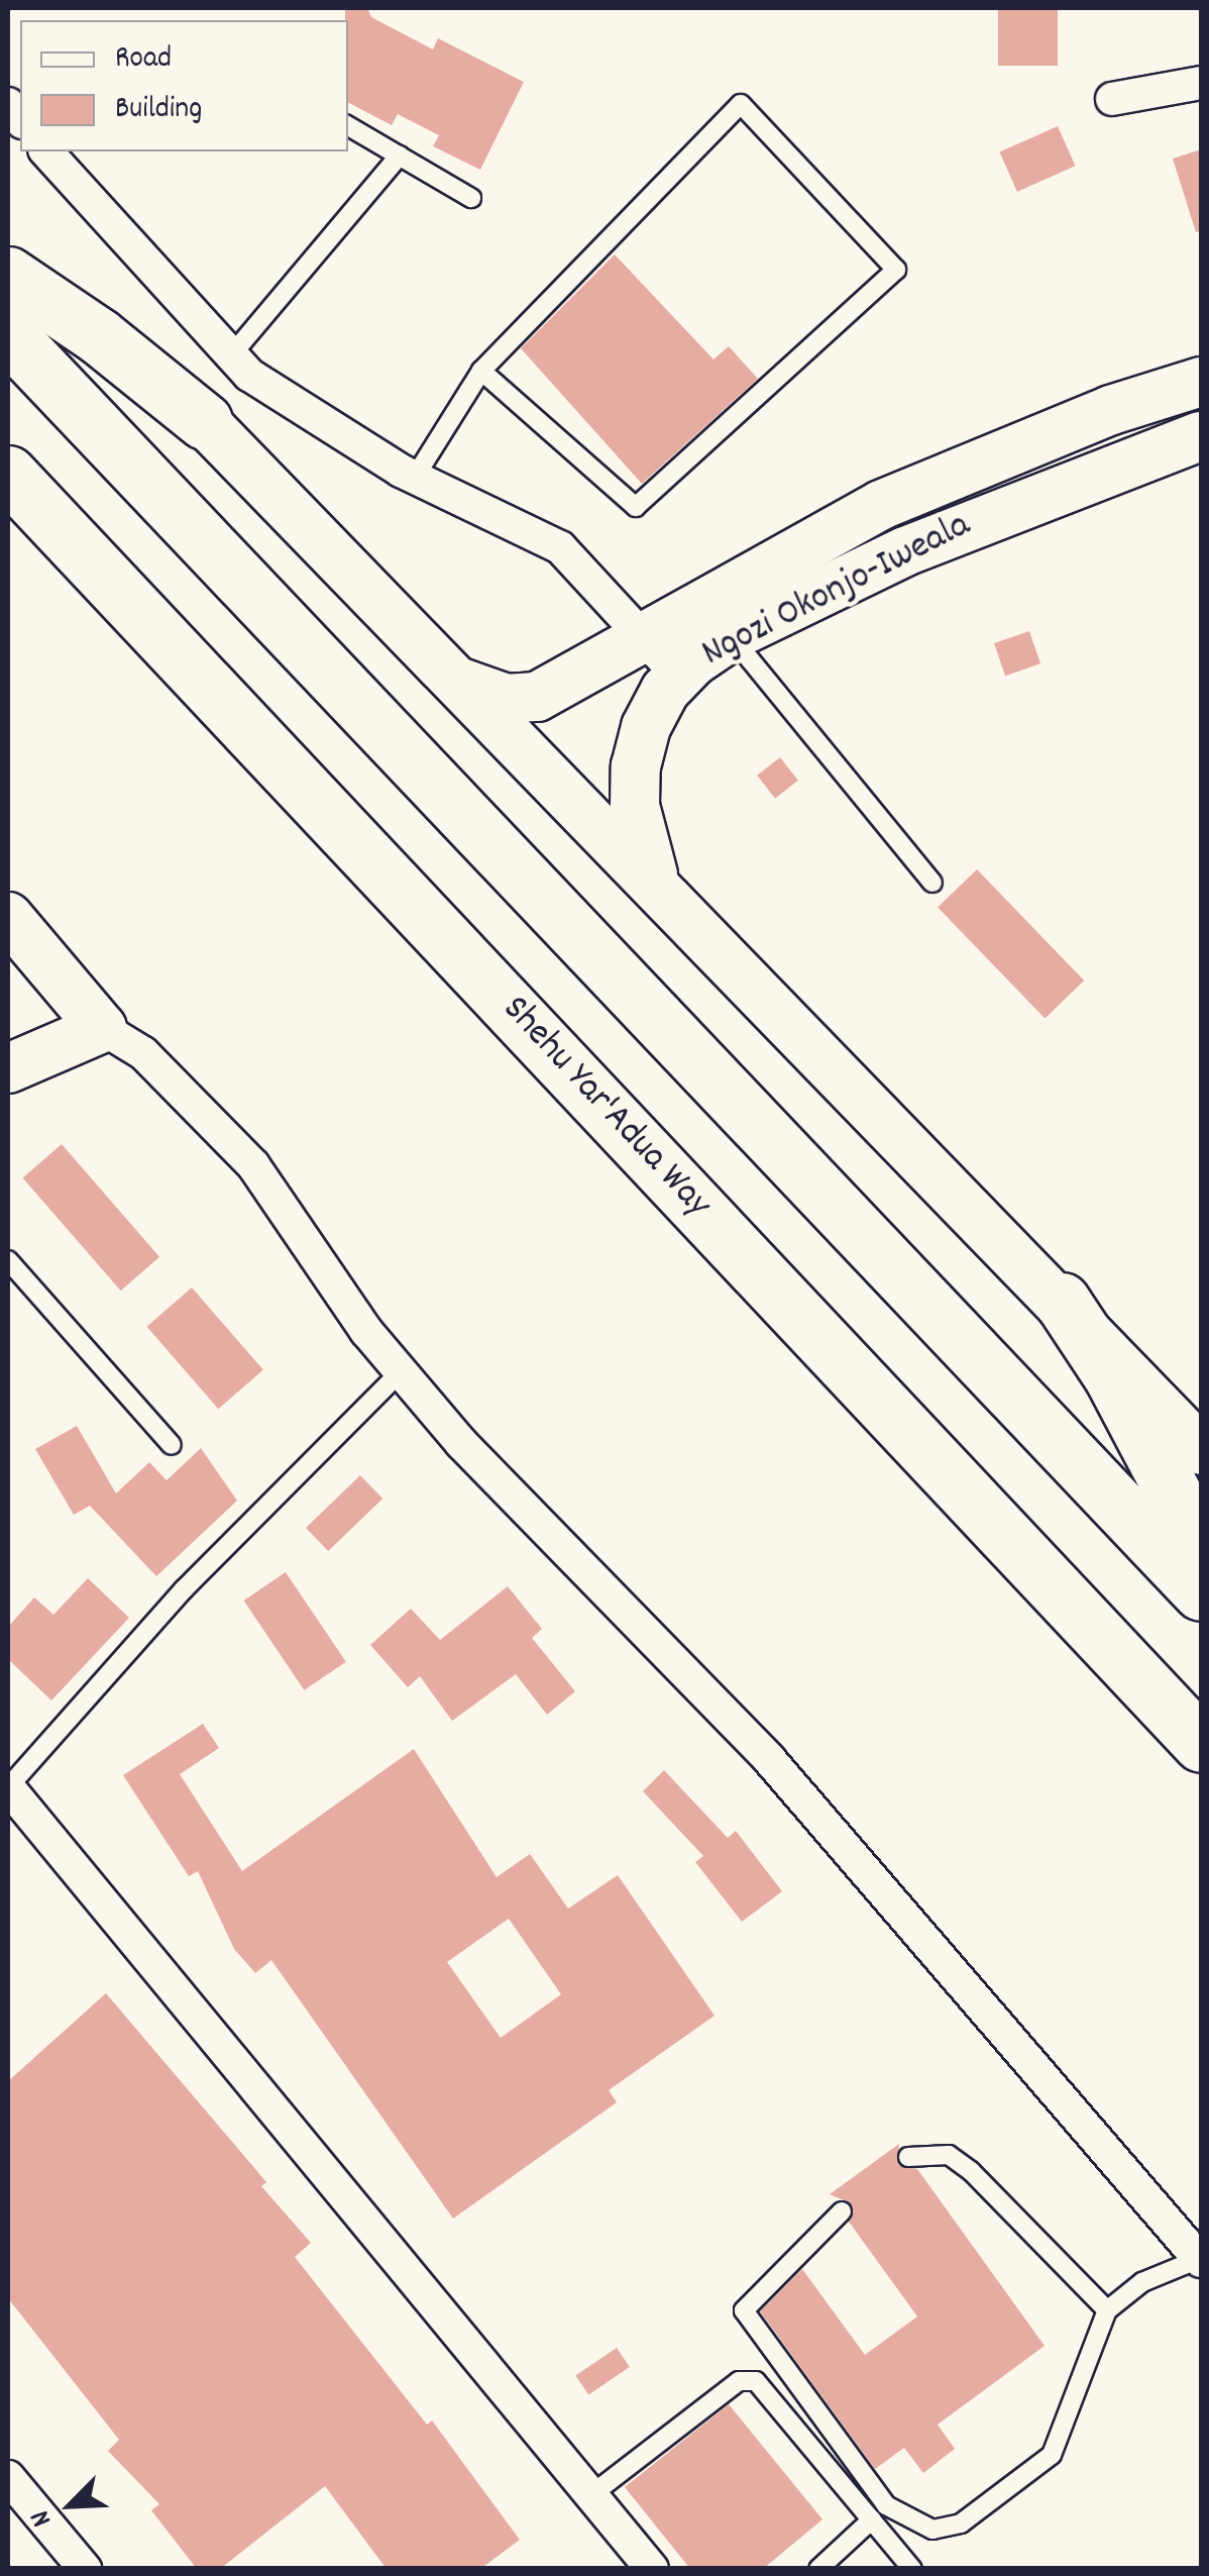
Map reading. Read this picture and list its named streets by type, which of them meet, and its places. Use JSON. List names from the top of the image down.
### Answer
{
  "streets": {
    "highway": ["Shehu Yar'Adua Way"],
    "street": ["Ngozi Okonjo-Iweala"]
  },
  "legend": ["Road", "Building"],
  "north": "bottom left"
}
